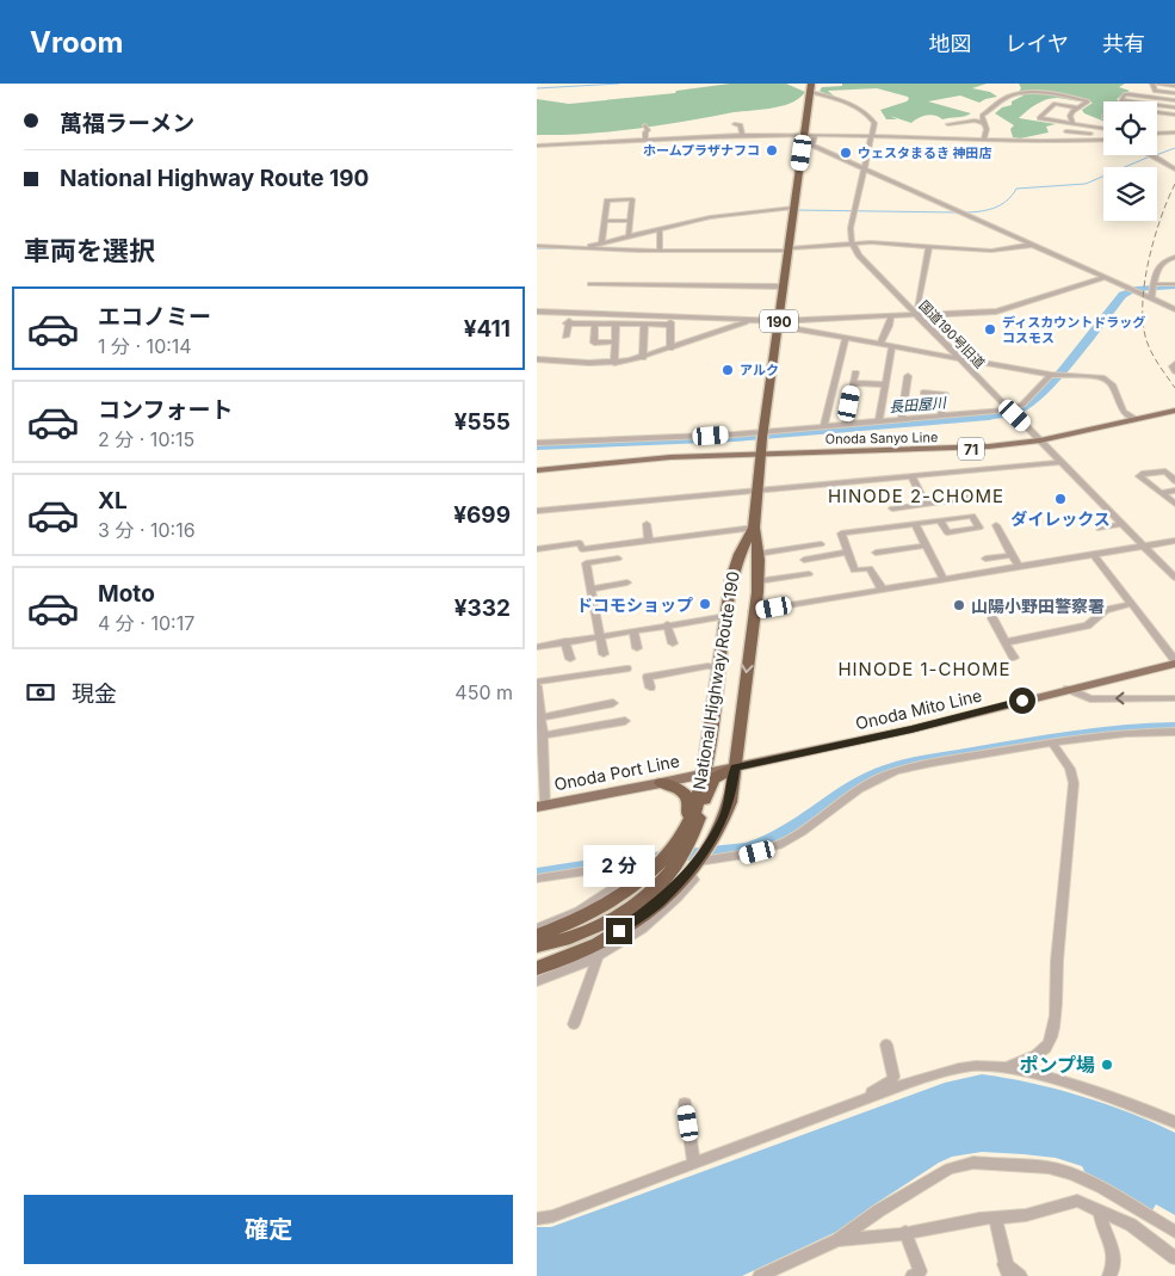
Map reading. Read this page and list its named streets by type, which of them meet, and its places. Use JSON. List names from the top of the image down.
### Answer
{
  "streets": {
    "highway": ["190", "National Highway Route 190"],
    "main road": [
      "Onoda Sanyo Line",
      "71",
      "Onoda Mito Line",
      "Onoda Port Line"
    ],
    "street": ["国道190号旧道"]
  },
  "crossings": [
    ["国道190号旧道", "Onoda Sanyo Line"],
    ["Onoda Sanyo Line", "National Highway Route 190"],
    ["National Highway Route 190", "Onoda Mito Line"],
    ["National Highway Route 190", "Onoda Port Line"],
    ["Onoda Mito Line", "Onoda Port Line"]
  ],
  "districts": ["HINODE 2-CHOME", "HINODE 1-CHOME"],
  "water": ["長田屋川"],
  "places": [
    "ホームプラザナフコ",
    "ウェスタまるき 神田店",
    "ディスカウントドラッグ コスモス",
    "アルク",
    "ダイレックス",
    "ドコモショップ",
    "山陽小野田警察署",
    "ポンプ場"
  ],
  "page": {
    "header": "Vroom",
    "nav": ["地図", "レイヤ", "共有"],
    "banner": ["萬福ラーメン", "National Highway Route 190"],
    "heading": "車両を選択",
    "list": [
      {
        "name": "エコノミー",
        "note": "1 分 · 10:14",
        "value": "¥411"
      },
      {
        "name": "コンフォート",
        "note": "2 分 · 10:15",
        "value": "¥555"
      },
      {
        "name": "XL",
        "note": "3 分 · 10:16",
        "value": "¥699"
      },
      {
        "name": "Moto",
        "note": "4 分 · 10:17",
        "value": "¥332"
      }
    ],
    "pay": ["現金", "450 m"],
    "bubble": "2 分",
    "buttons": "確定"
  }
}
